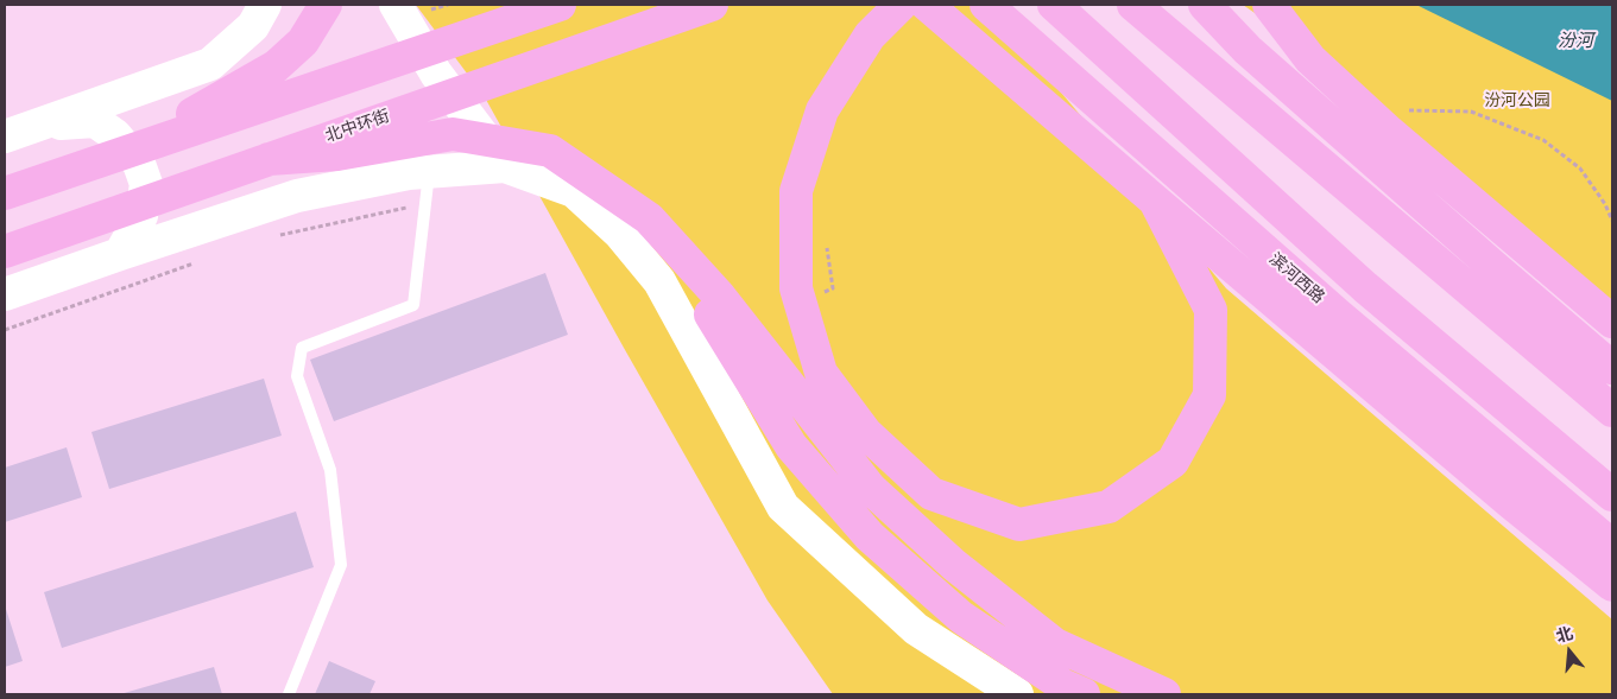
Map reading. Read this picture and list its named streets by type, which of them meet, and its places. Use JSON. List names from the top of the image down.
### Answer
{
  "streets": {
    "highway": ["北中环街", "滨河西路"]
  },
  "water": ["汾河"],
  "parks": ["汾河公园"],
  "north": "top"
}
